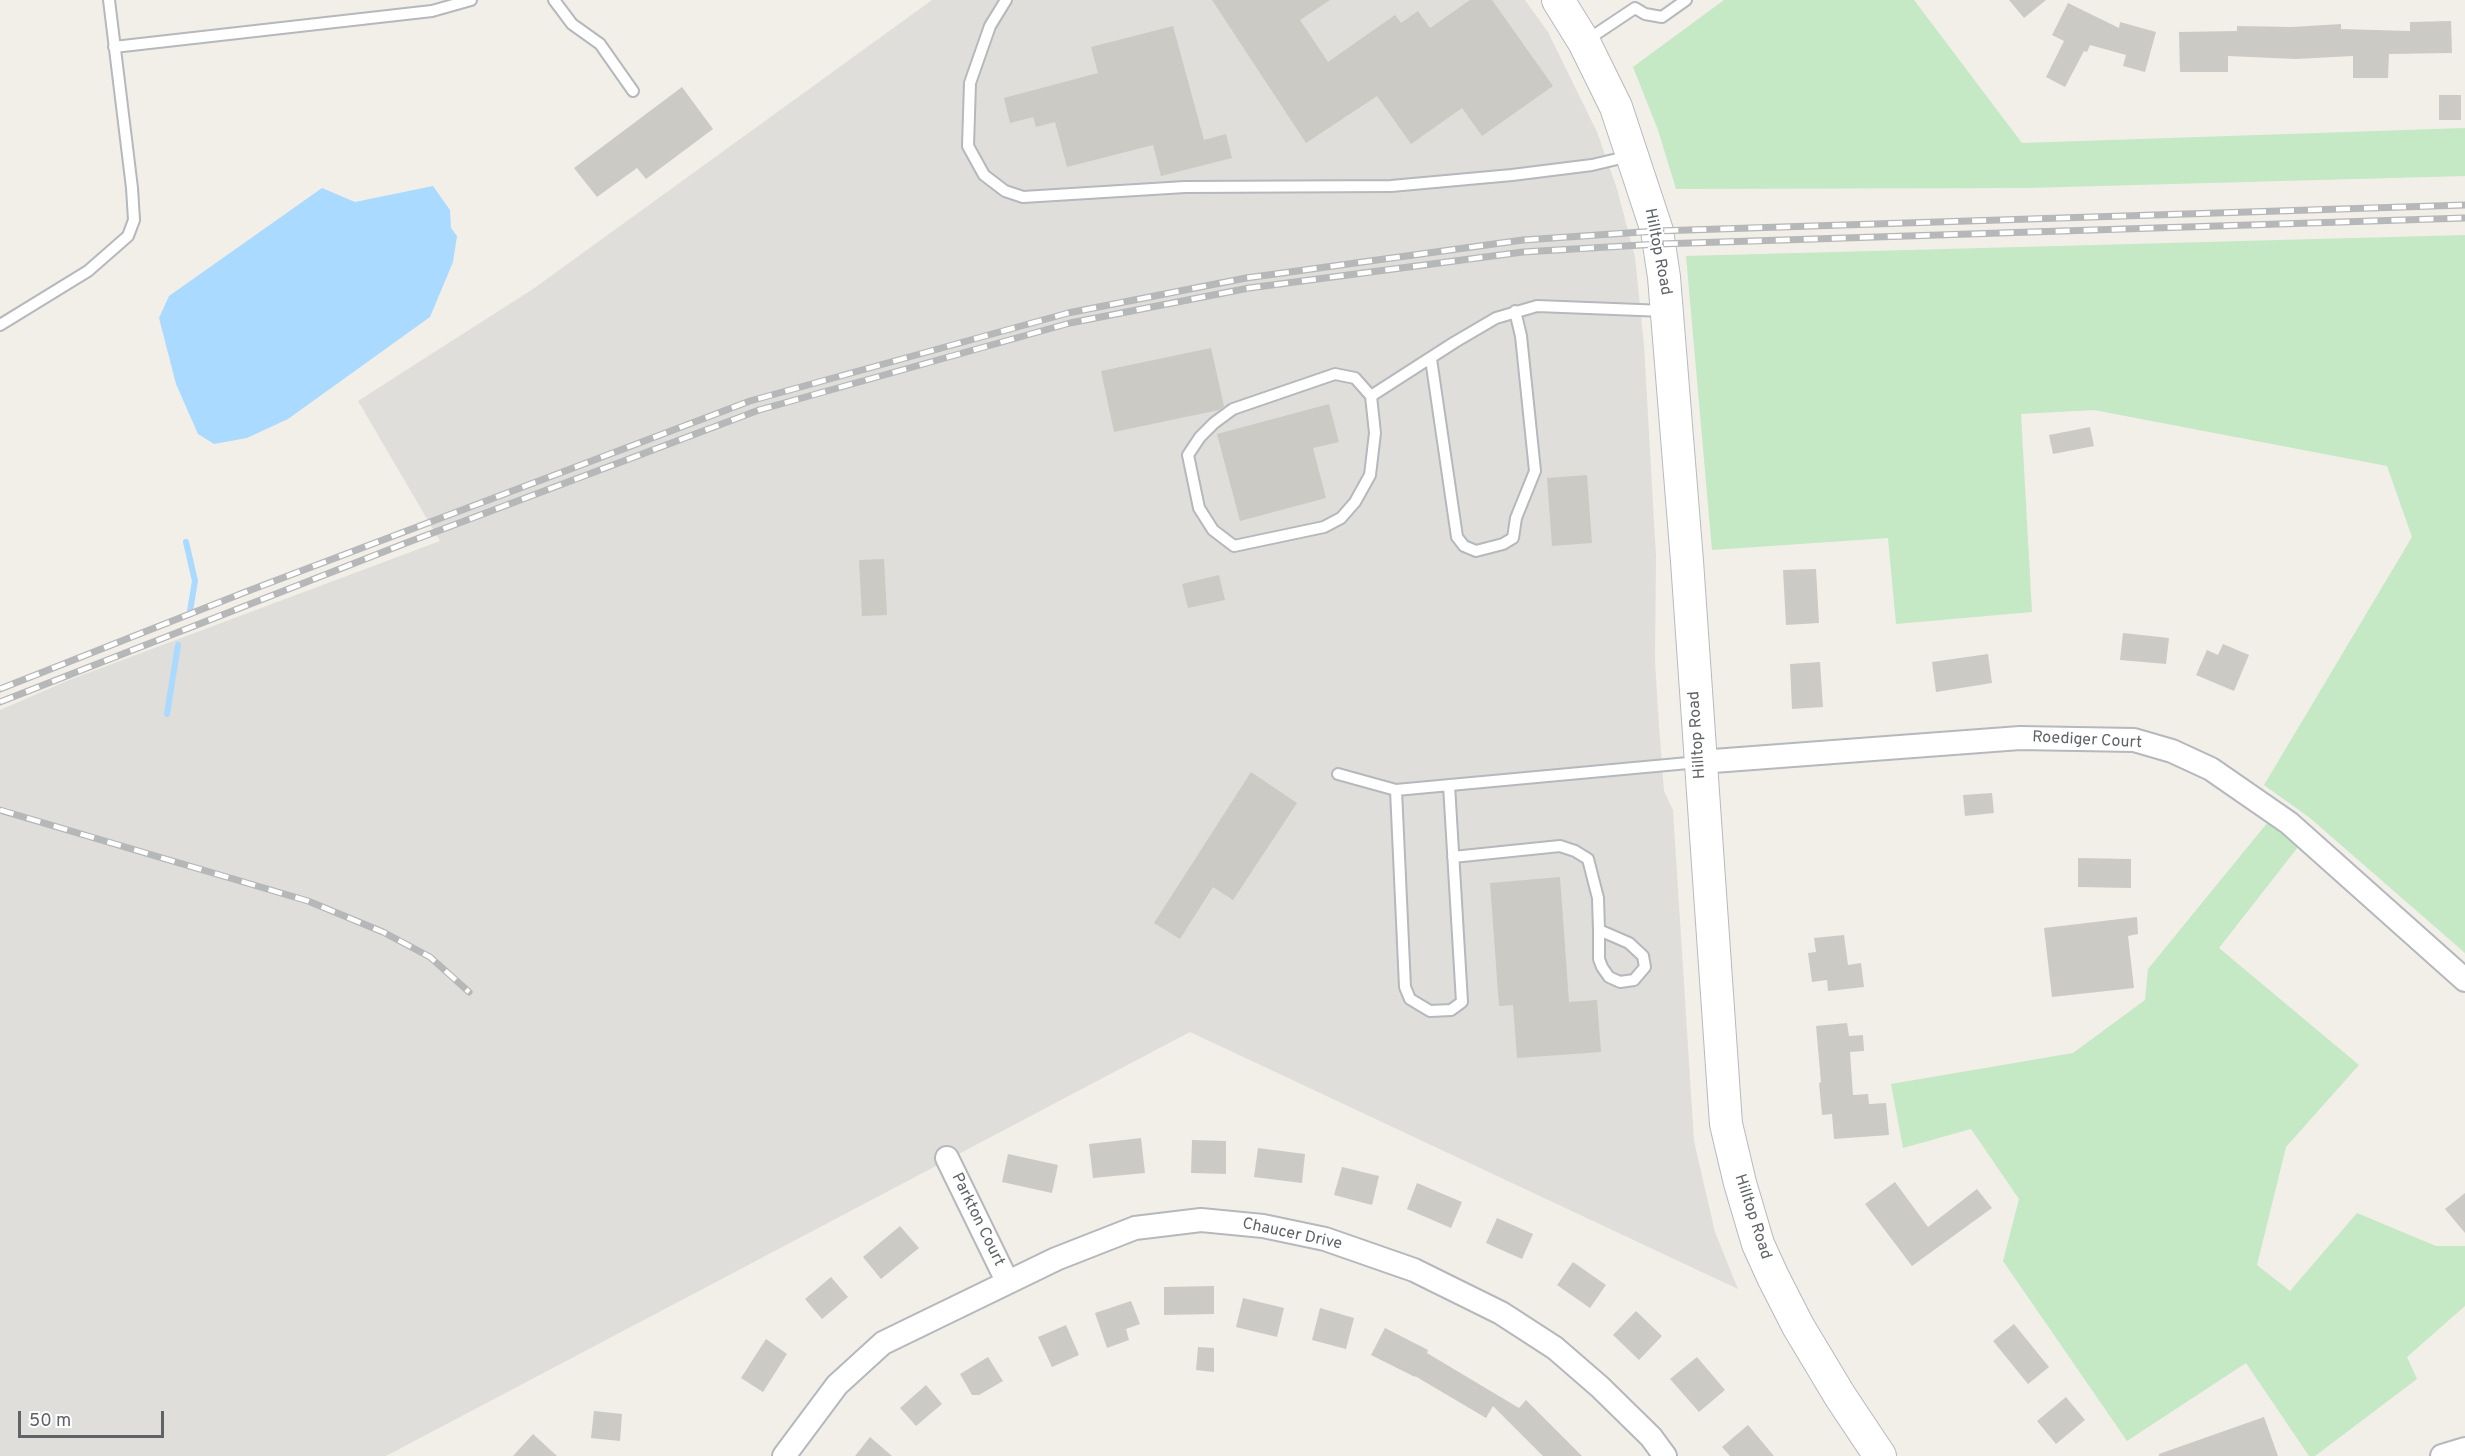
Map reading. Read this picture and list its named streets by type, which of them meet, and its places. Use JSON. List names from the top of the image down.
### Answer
{
  "streets": {
    "main road": ["Hilltop Road"],
    "street": ["Roediger Court", "Parkton Court", "Chaucer Drive"]
  },
  "crossings": [
    ["Hilltop Road", "Roediger Court"],
    ["Parkton Court", "Chaucer Drive"]
  ],
  "scale_bar": "50 m"
}
